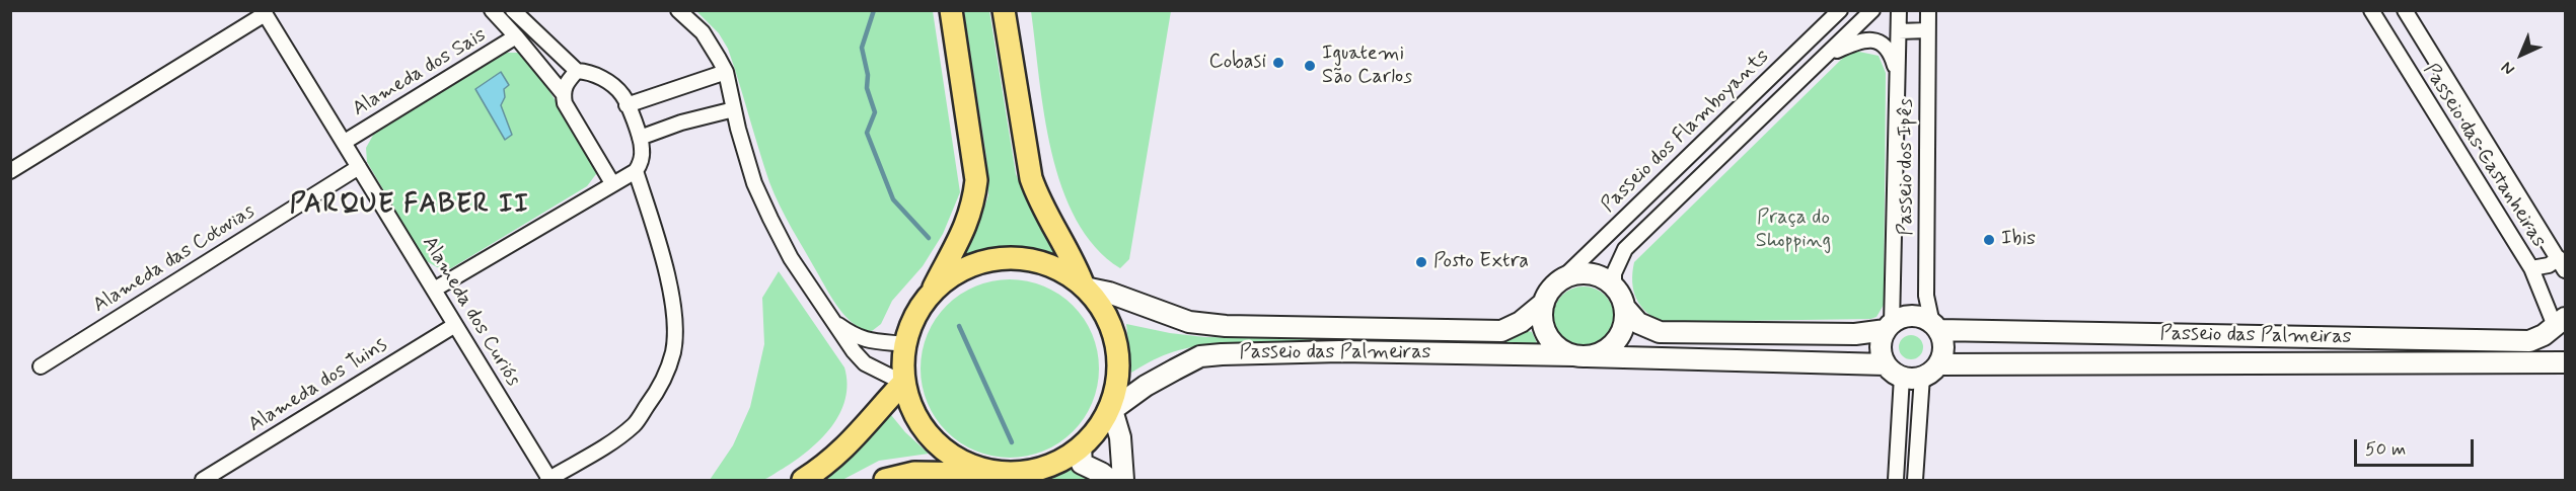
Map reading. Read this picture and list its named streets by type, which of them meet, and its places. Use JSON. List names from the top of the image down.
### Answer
{
  "streets": {
    "street": [
      "Alameda dos Sais",
      "Passeio dos Flamboyants",
      "Passeio das Castanheiras",
      "Passeio dos Ipês",
      "Alameda das Cotovias",
      "Alameda dos Curiós",
      "Passeio das Palmeiras",
      "Alameda dos Tuins"
    ]
  },
  "crossings": [
    ["Alameda dos Sais", "Alameda dos Curiós"],
    ["Passeio dos Flamboyants", "Passeio das Palmeiras"],
    ["Passeio das Castanheiras", "Passeio das Palmeiras"],
    ["Passeio dos Ipês", "Passeio das Palmeiras"],
    ["Alameda das Cotovias", "Alameda dos Curiós"],
    ["Alameda dos Curiós", "Alameda dos Tuins"]
  ],
  "districts": ["PARQUE FABER II"],
  "parks": ["Praça do Shopping"],
  "places": [
    "Cobasi",
    "Iguatemi São Carlos",
    "Ibis",
    "Posto Extra"
  ],
  "scale_bar": "50 m",
  "north": "bottom left"
}
